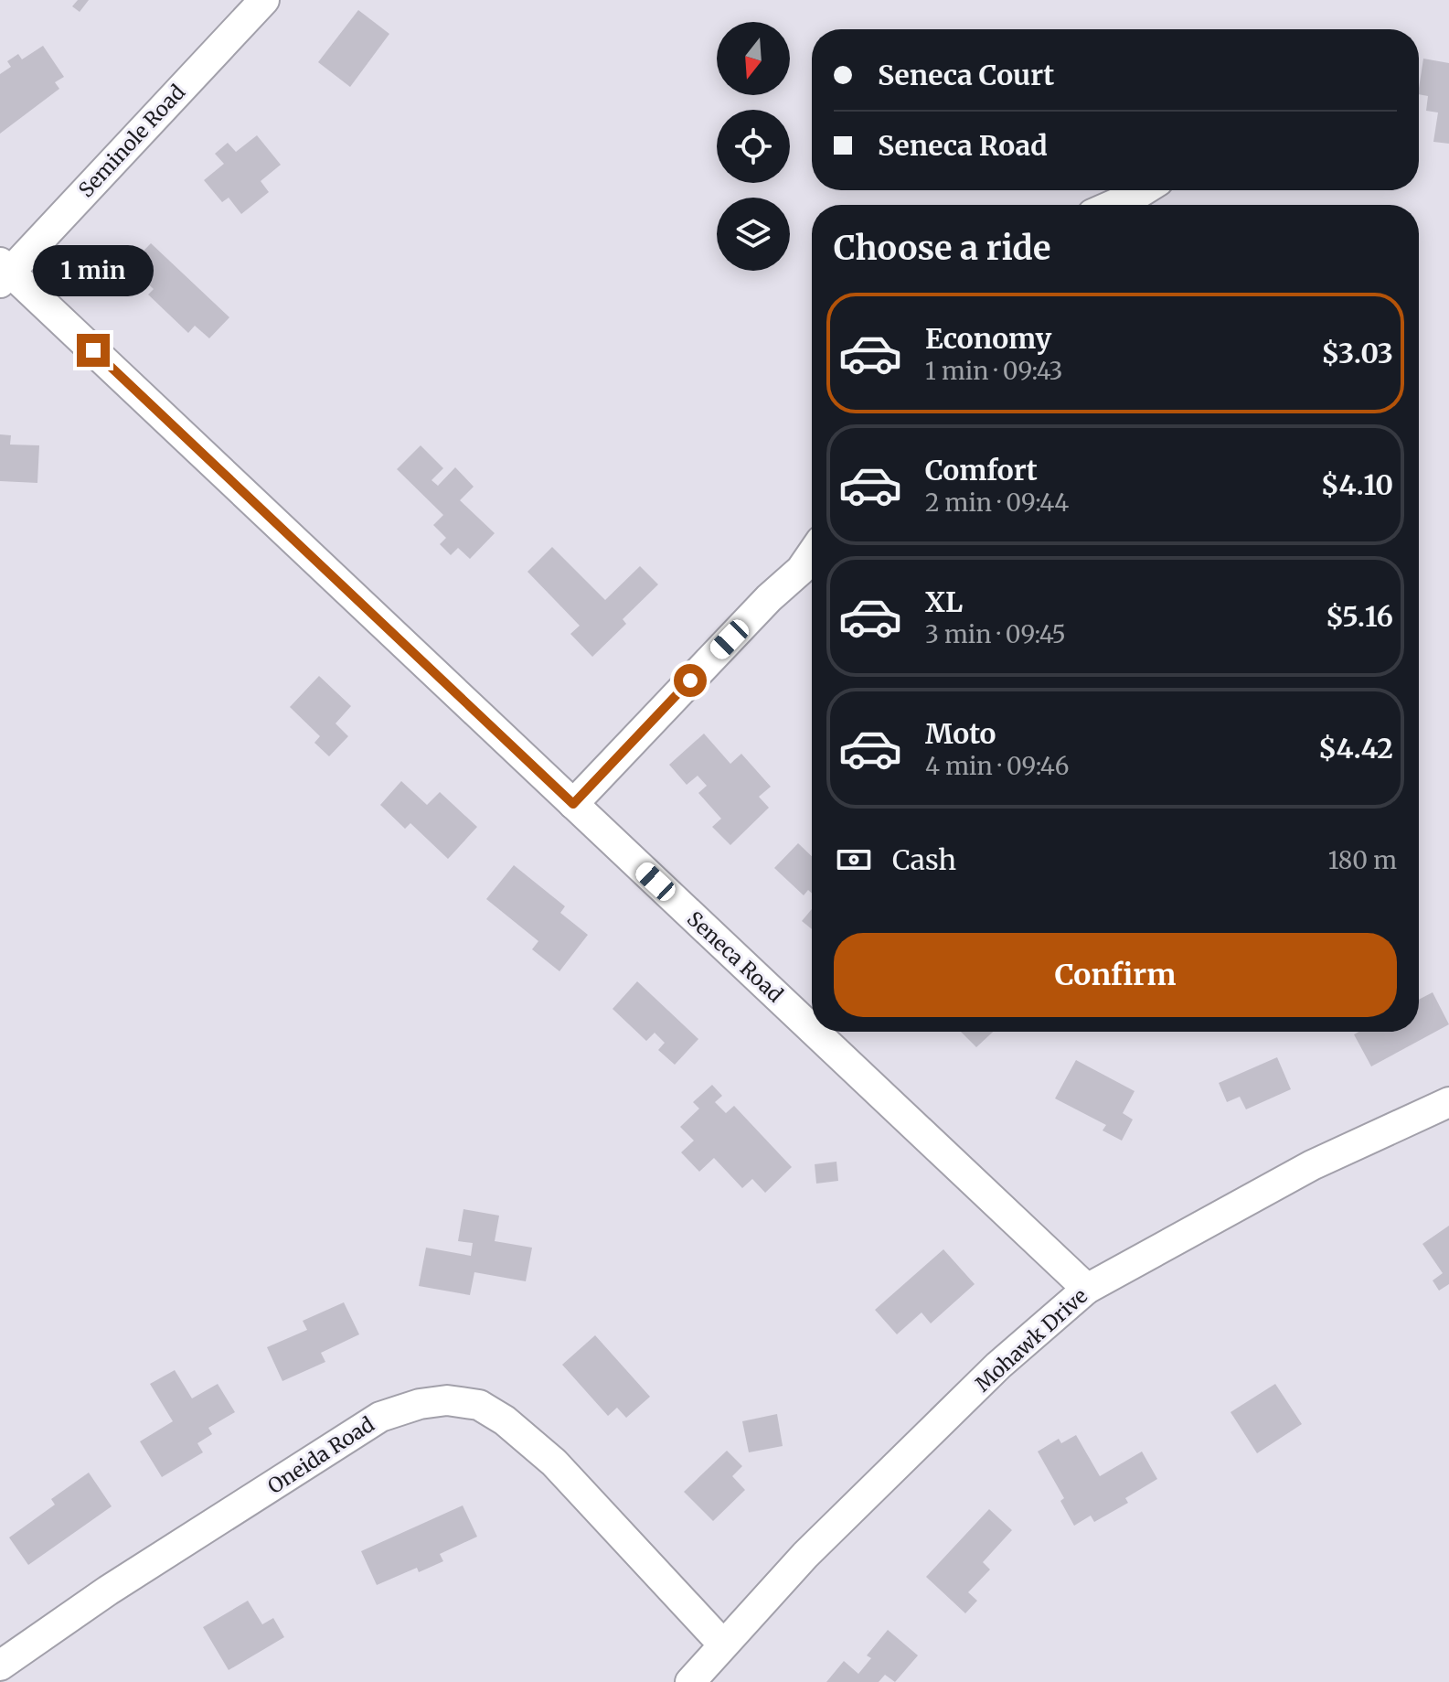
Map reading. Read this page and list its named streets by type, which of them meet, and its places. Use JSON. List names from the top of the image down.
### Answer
{
  "streets": {
    "street": [
      "Seminole Road",
      "Seneca Road",
      "Mohawk Drive",
      "Oneida Road"
    ]
  },
  "crossings": [
    ["Seminole Road", "Seneca Road"],
    ["Seneca Road", "Mohawk Drive"],
    ["Mohawk Drive", "Oneida Road"]
  ],
  "north": "bottom",
  "page": {
    "banner": ["Seneca Court", "Seneca Road"],
    "heading": "Choose a ride",
    "bubble": "1 min",
    "list": [
      {
        "name": "Economy",
        "note": "1 min · 09:43",
        "value": "$3.03"
      },
      {
        "name": "Comfort",
        "note": "2 min · 09:44",
        "value": "$4.10"
      },
      {
        "name": "XL",
        "note": "3 min · 09:45",
        "value": "$5.16"
      },
      {
        "name": "Moto",
        "note": "4 min · 09:46",
        "value": "$4.42"
      }
    ],
    "pay": ["Cash", "180 m"],
    "buttons": "Confirm"
  }
}
